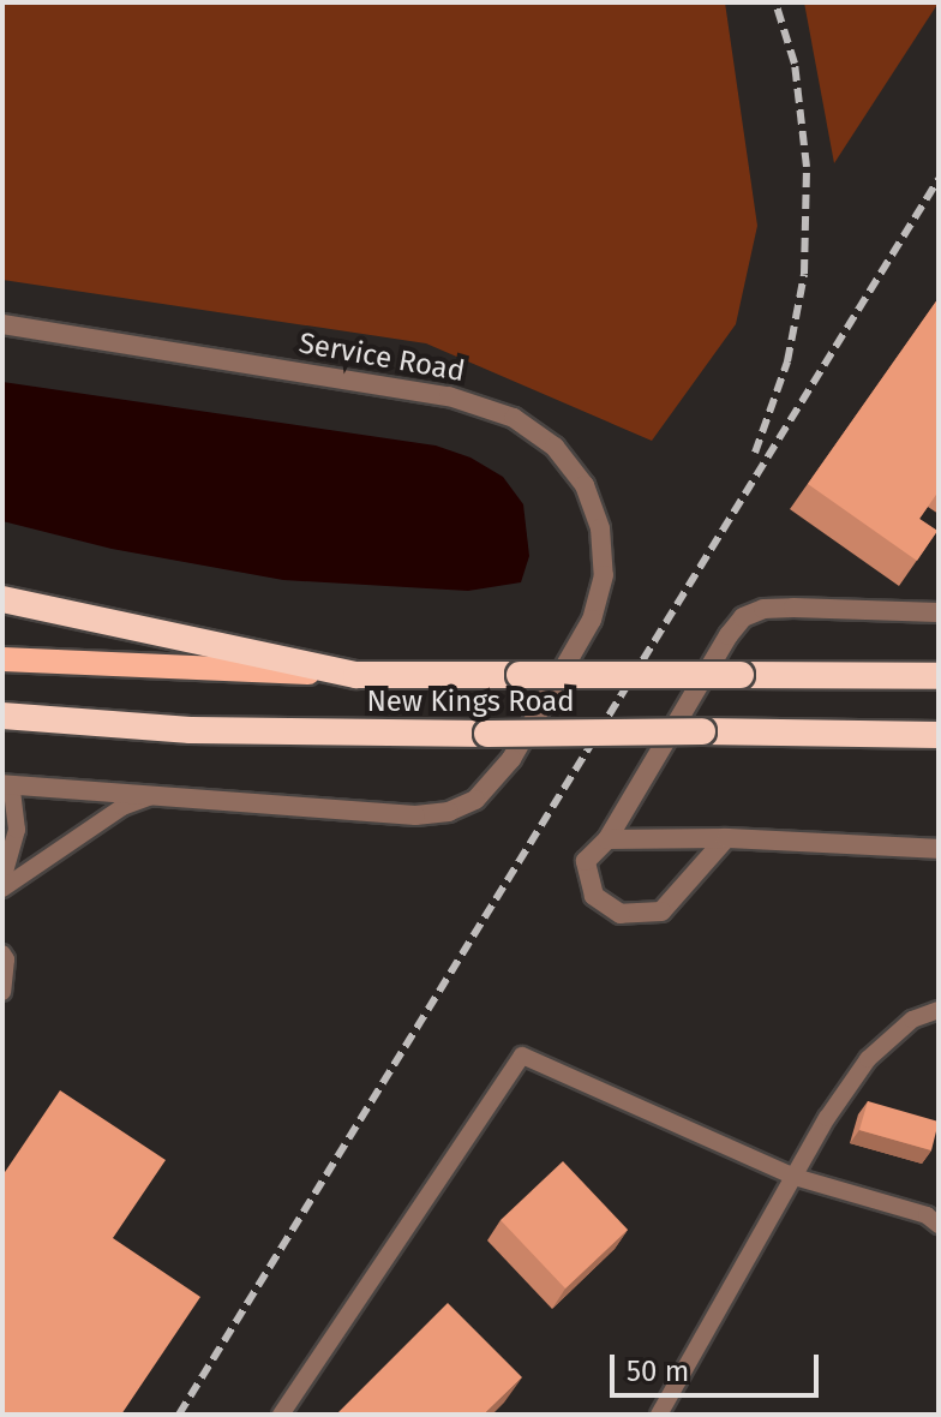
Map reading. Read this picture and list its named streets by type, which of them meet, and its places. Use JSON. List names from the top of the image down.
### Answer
{
  "streets": {
    "highway": ["New Kings Road"],
    "street": ["Service Road"]
  },
  "scale_bar": "50 m"
}
